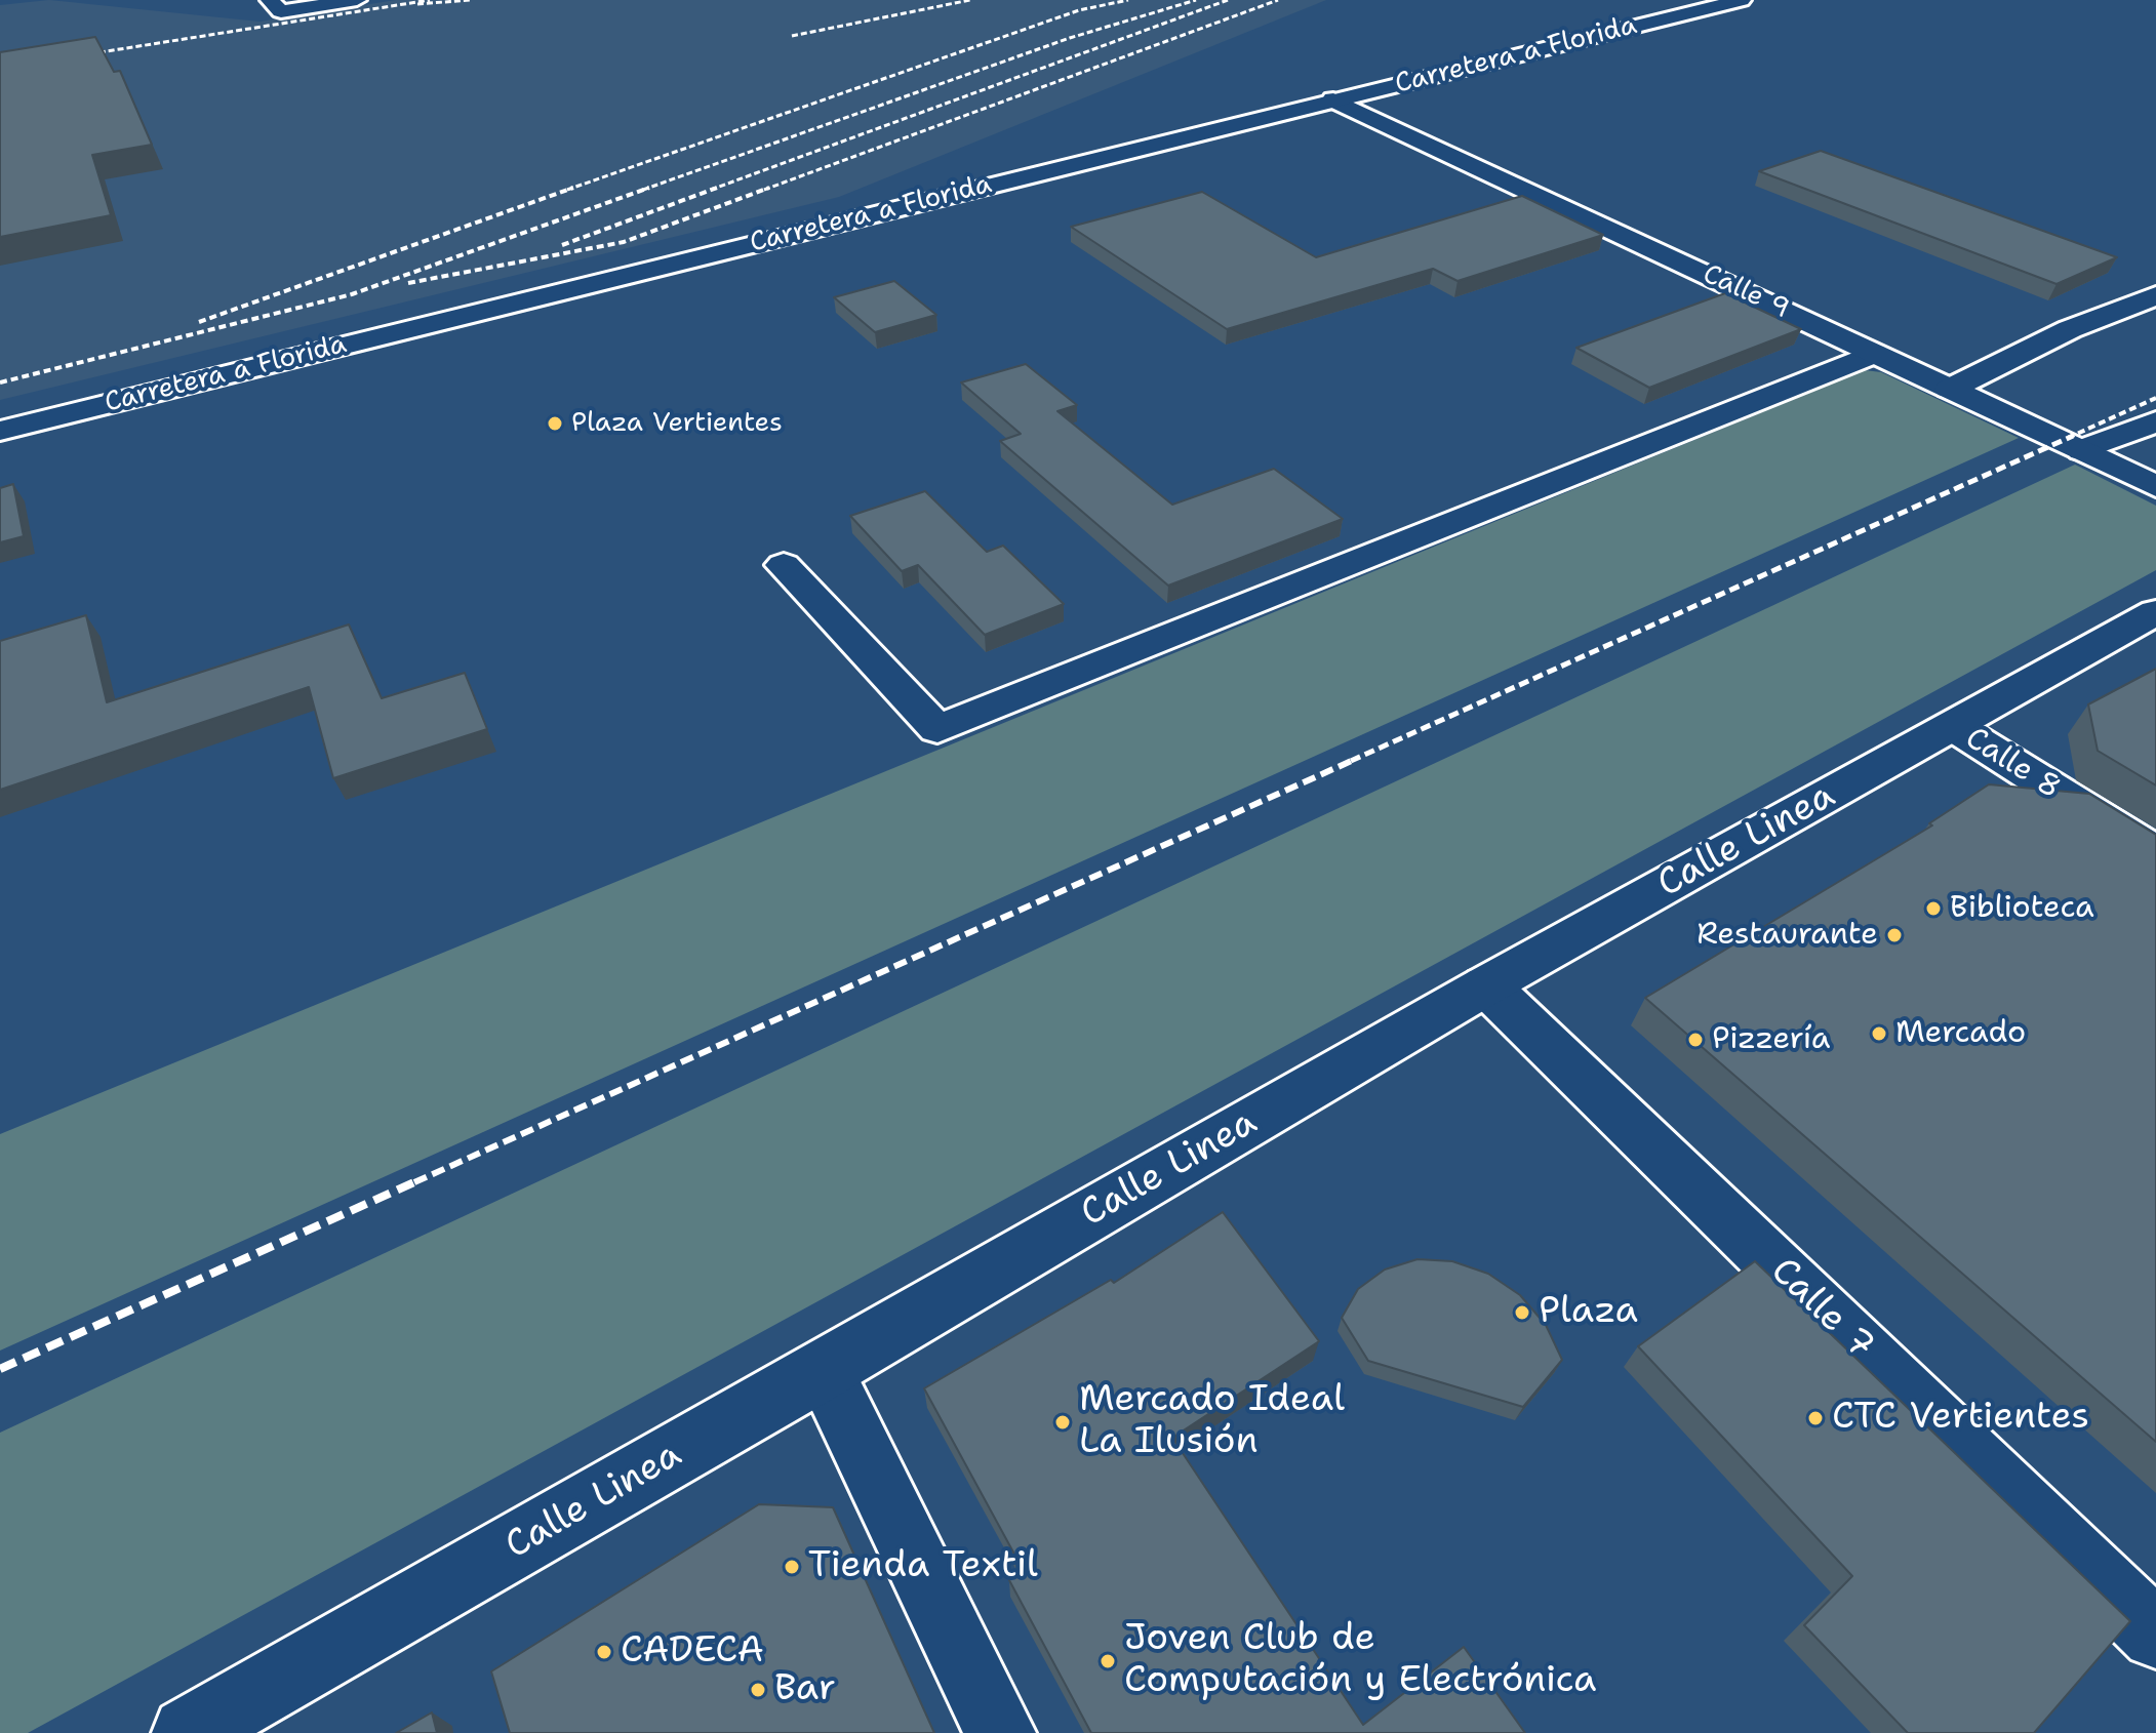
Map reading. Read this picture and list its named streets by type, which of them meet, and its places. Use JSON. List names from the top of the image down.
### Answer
{
  "streets": {
    "main road": [
      "Carretera a Florida",
      "Calle 9",
      "Calle 8",
      "Calle Linea",
      "Calle 7"
    ]
  },
  "crossings": [
    ["Carretera a Florida", "Calle 9"],
    ["Calle 8", "Calle Linea"],
    ["Calle Linea", "Calle 7"]
  ],
  "places": [
    "Plaza Vertientes",
    "Biblioteca",
    "Restaurante",
    "Mercado",
    "Pizzería",
    "Plaza",
    "CTC Vertientes",
    "Mercado Ideal La Ilusión",
    "Tienda Textil",
    "CADECA",
    "Joven Club de Computación y Electrónica",
    "Bar"
  ]
}
